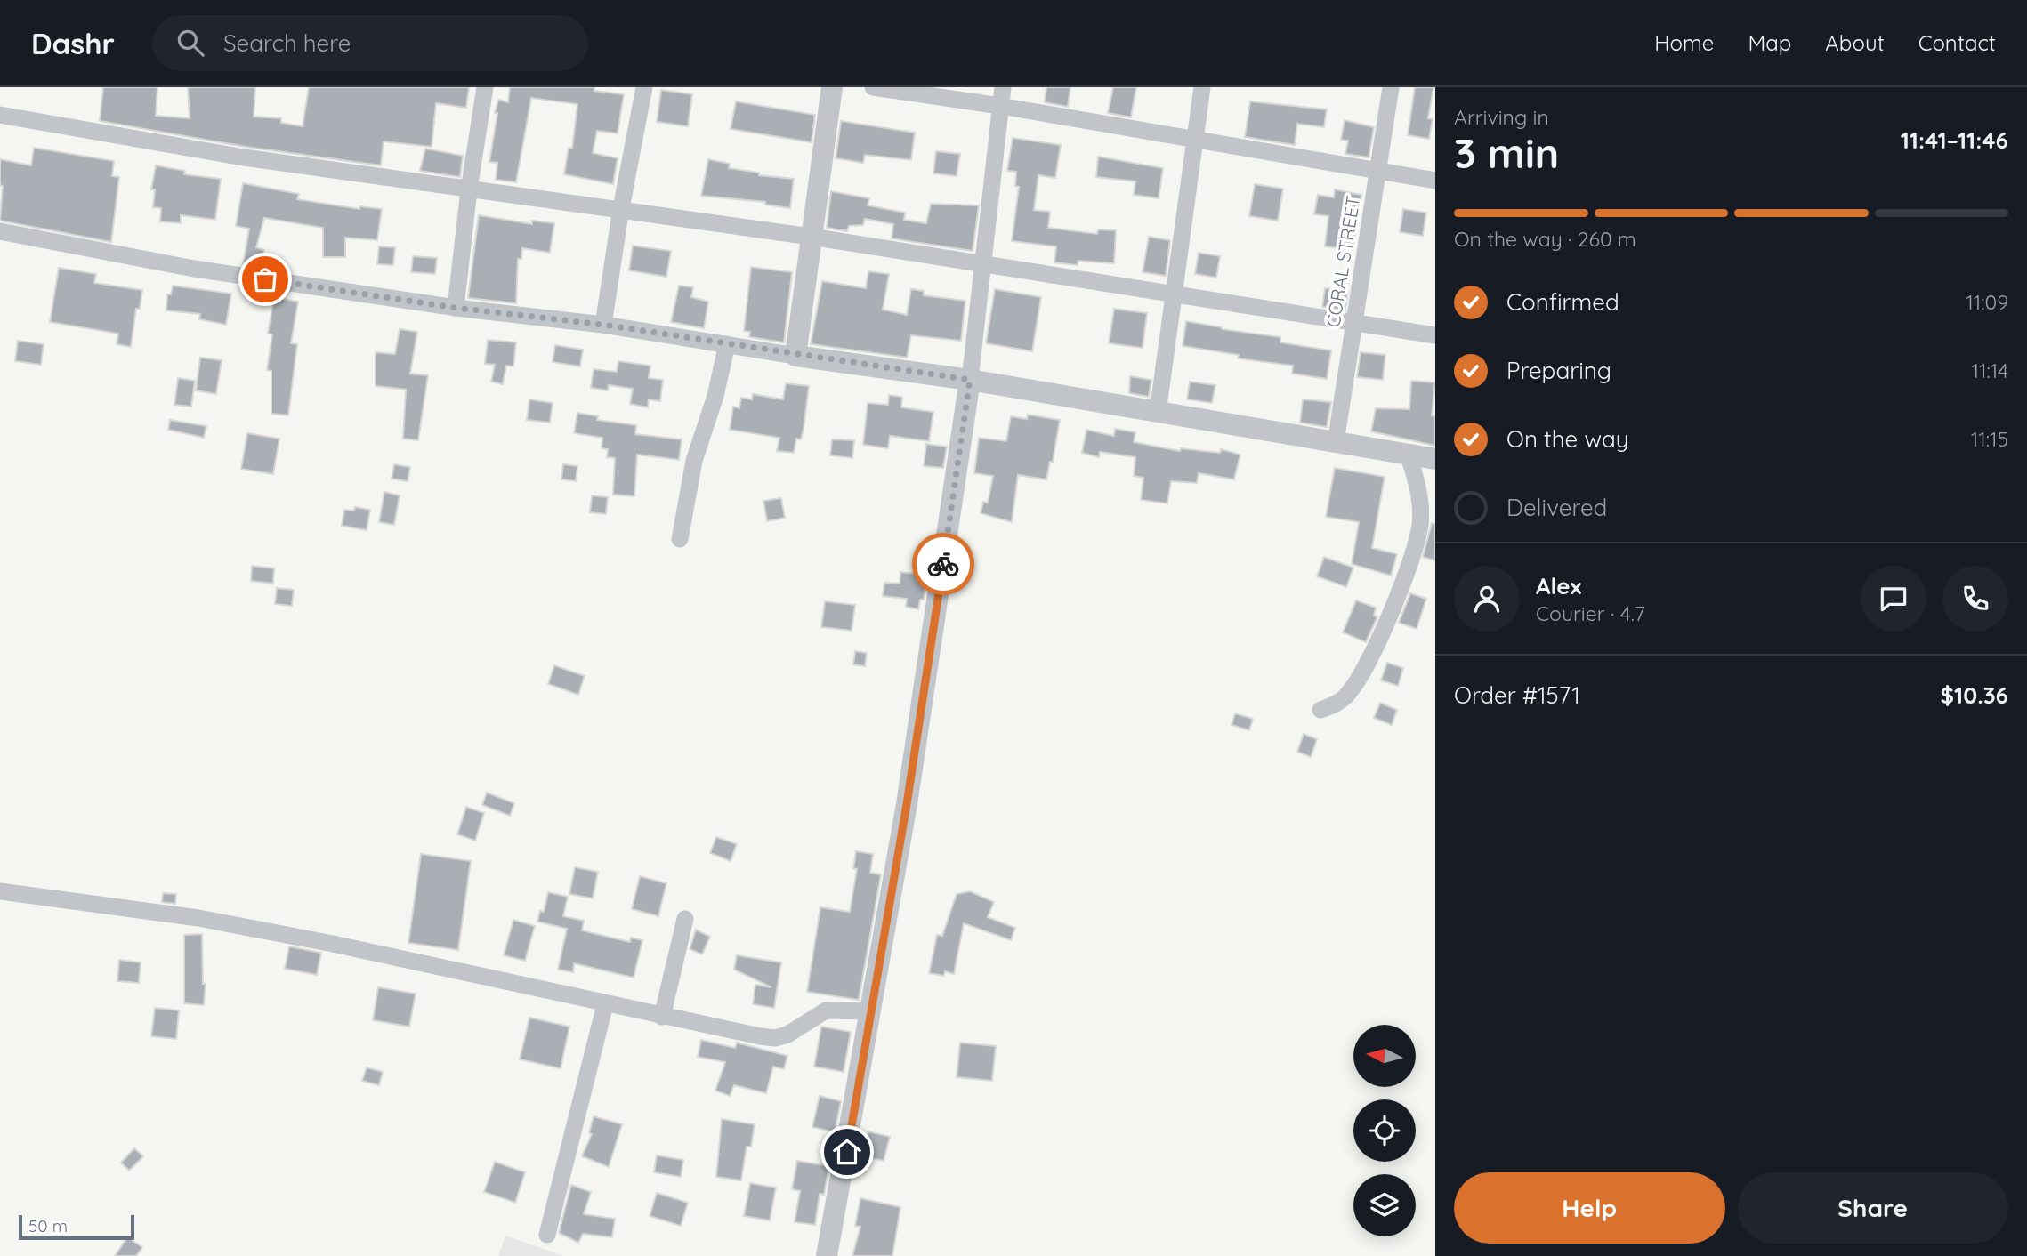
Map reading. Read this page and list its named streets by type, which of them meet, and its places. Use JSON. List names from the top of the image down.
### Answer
{
  "streets": {
    "street": ["CORAL STREET"]
  },
  "scale_bar": "50 m",
  "north": "left",
  "page": {
    "header": "Dashr",
    "search": "Search here",
    "nav": [
      "Home",
      "Map",
      "About",
      "Contact"
    ],
    "heading": ["3 min", "Arriving in", "11:41–11:46"],
    "panel": [
      "Alex",
      "Courier · 4.7",
      "Order #1571",
      "$10.36"
    ],
    "bar": "On the way · 260 m",
    "list": [
      ["Confirmed", "11:09"],
      ["Preparing", "11:14"],
      ["On the way", "11:15"],
      "Delivered"
    ],
    "buttons": ["Help", "Share"],
    "scale": "50 m"
  }
}
